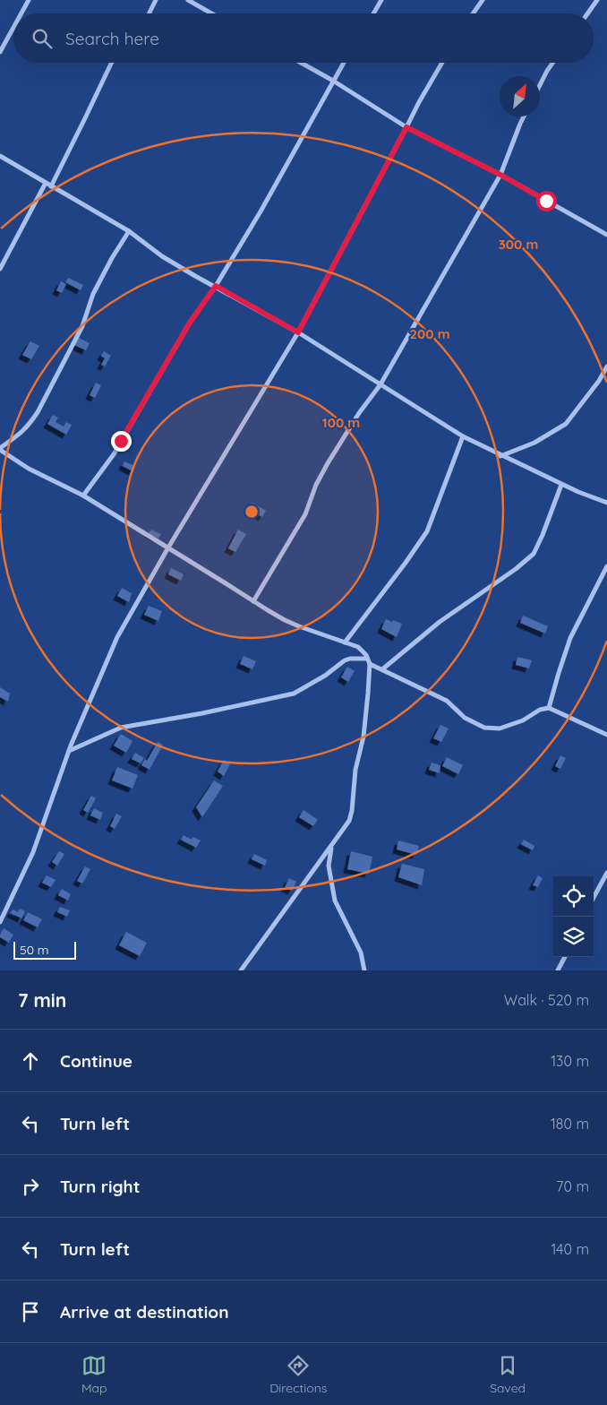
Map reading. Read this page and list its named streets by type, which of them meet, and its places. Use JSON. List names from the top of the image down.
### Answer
{
  "scale_bar": "50 m",
  "north": "top right",
  "page": {
    "search": "Search here",
    "scale": "50 m",
    "heading": ["7 min", "Walk · 520 m"],
    "list": [
      ["Continue", "130 m"],
      ["Turn left", "180 m"],
      ["Turn right", "70 m"],
      ["Turn left", "140 m"],
      "Arrive at destination"
    ],
    "nav": ["Map", "Directions", "Saved"]
  },
  "rings": ["300 m", "200 m", "100 m"]
}
